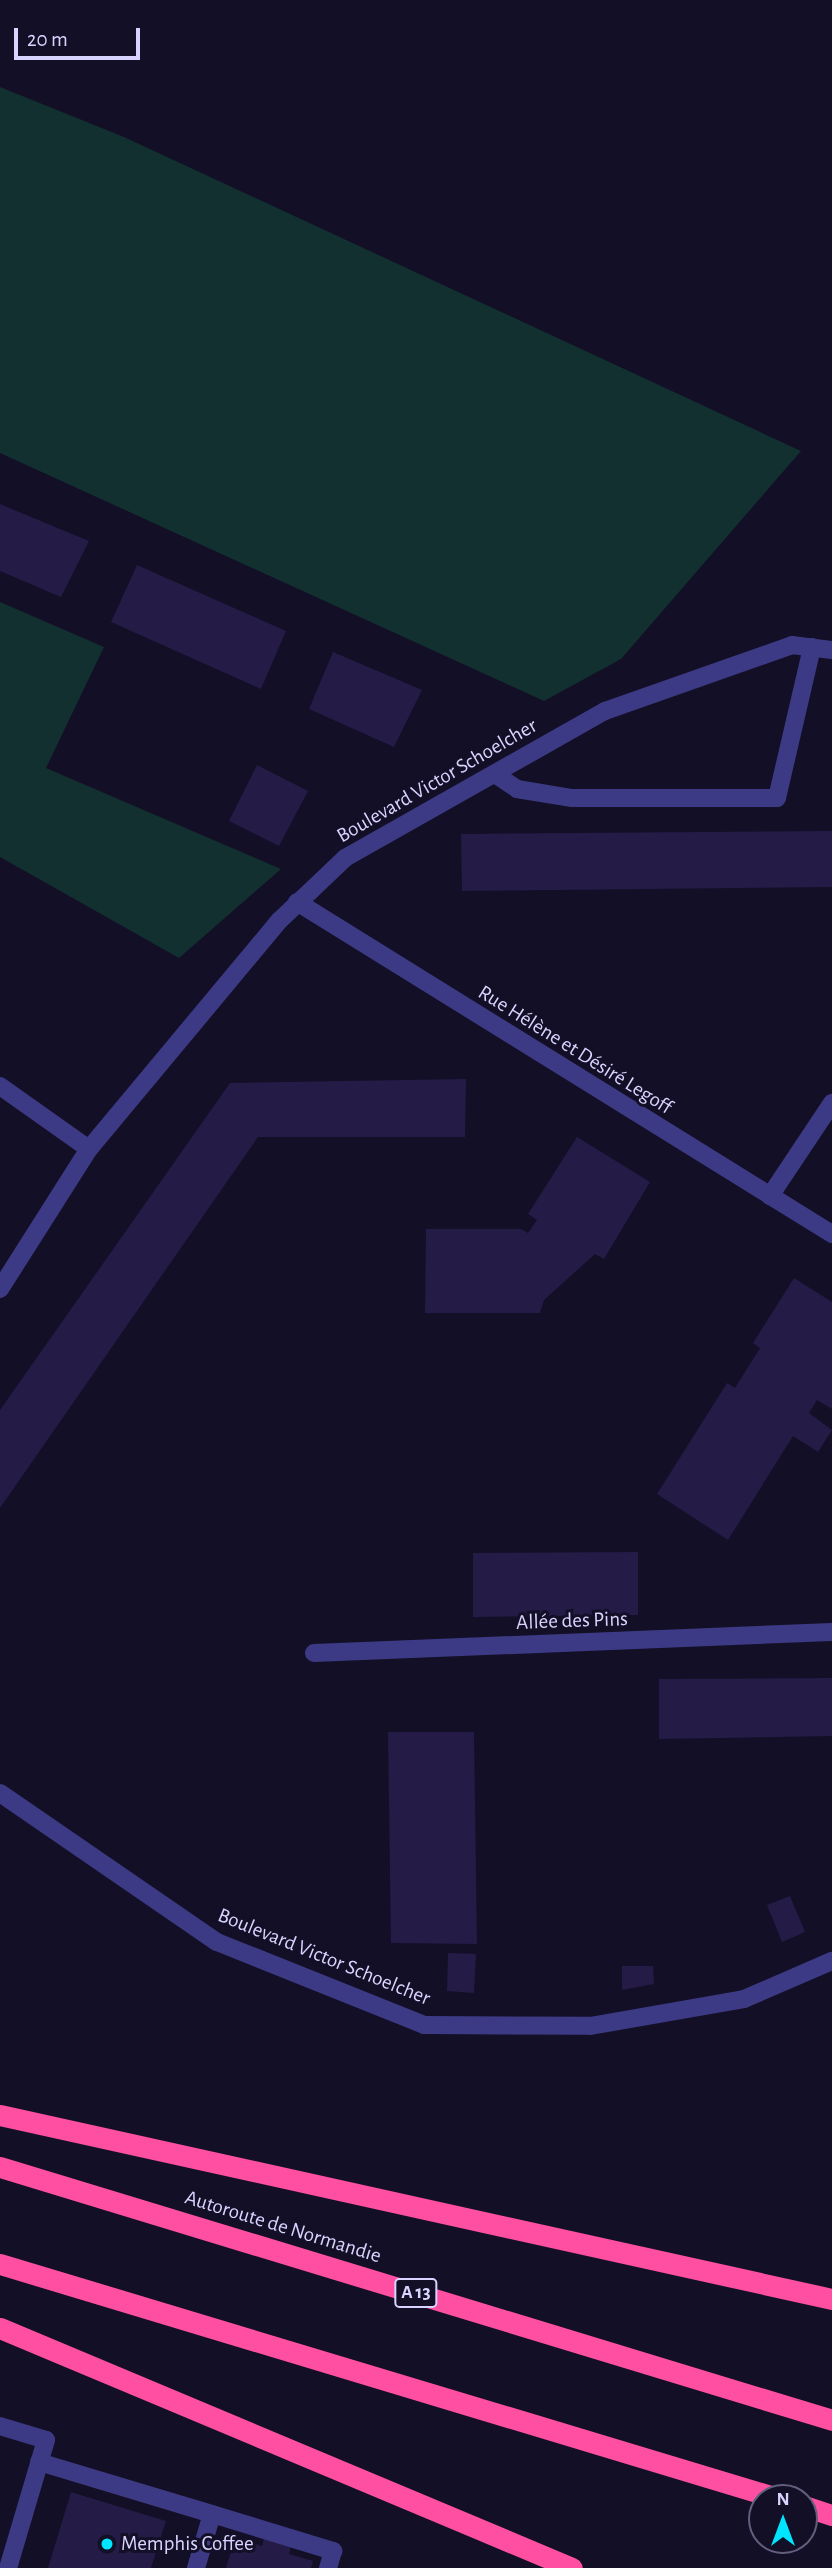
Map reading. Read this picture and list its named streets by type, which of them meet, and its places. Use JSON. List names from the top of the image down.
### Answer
{
  "streets": {
    "highway": ["Autoroute de Normandie", "A 13"],
    "street": ["Boulevard Victor Schoelcher", "Rue Hélène et Désiré Legoff", "Allée des Pins"]
  },
  "crossings": [
    ["Boulevard Victor Schoelcher", "Rue Hélène et Désiré Legoff"]
  ],
  "places": ["Memphis Coffee"],
  "scale_bar": "20 m",
  "north": "top"
}
